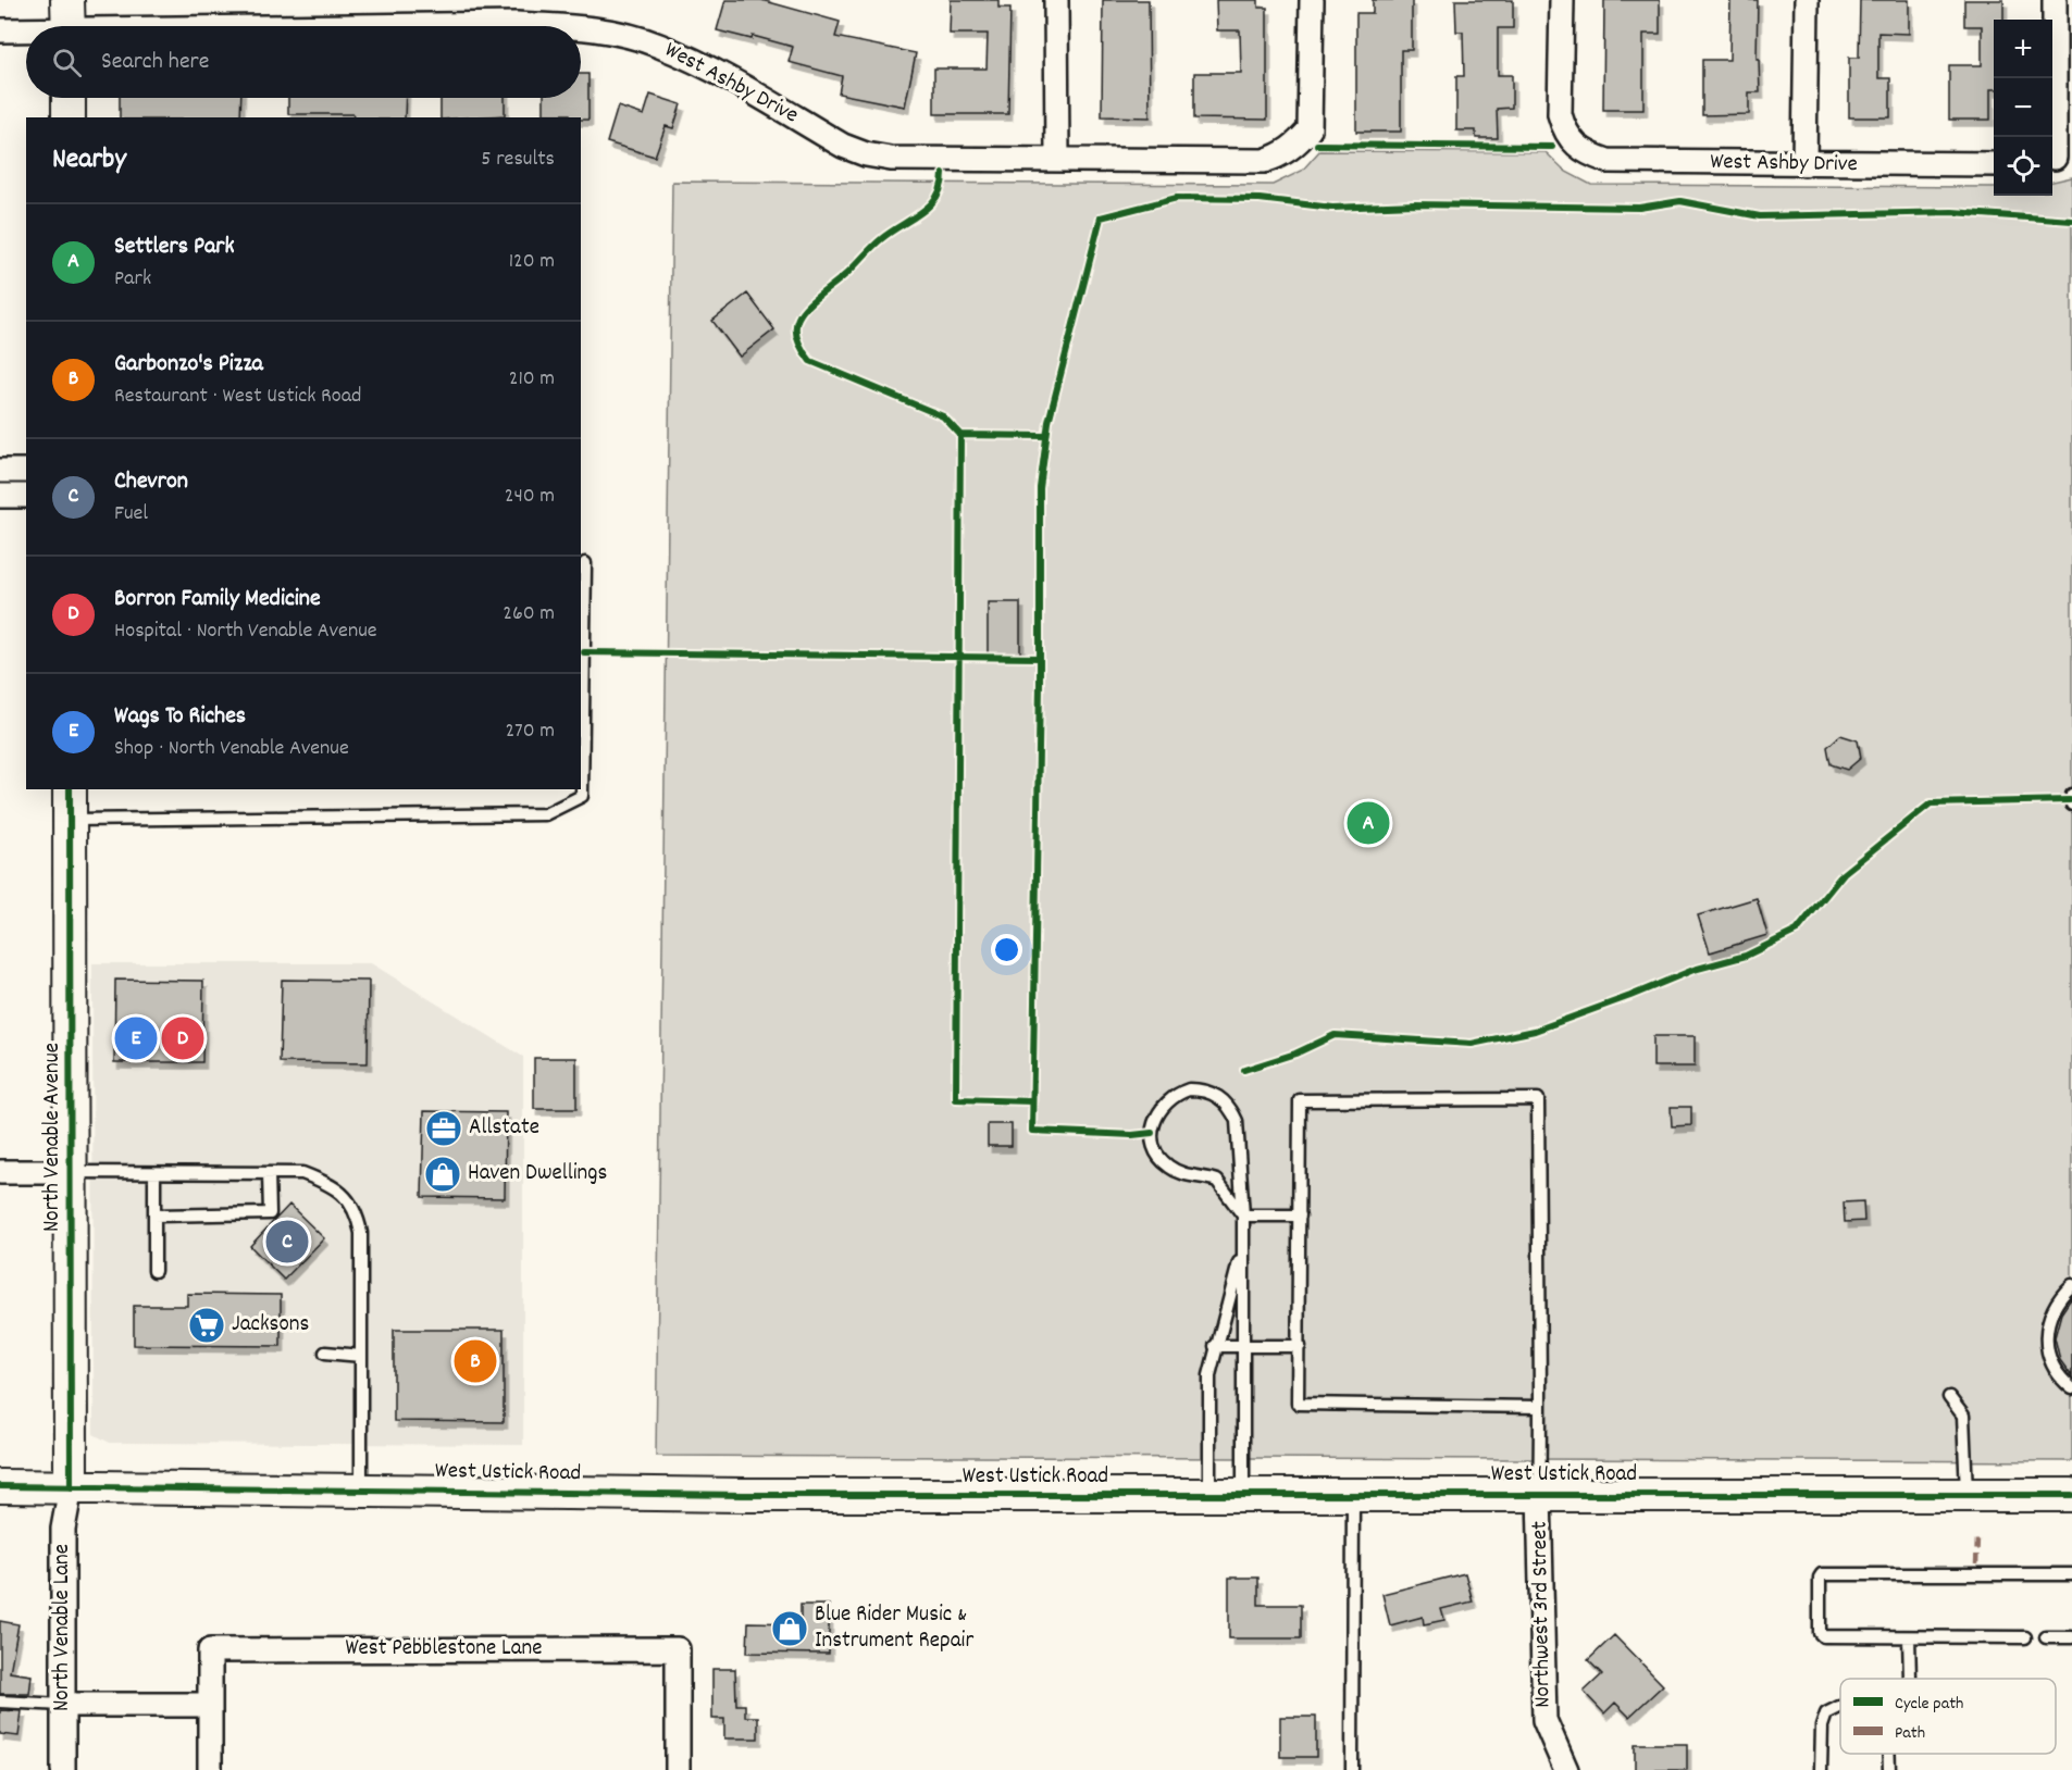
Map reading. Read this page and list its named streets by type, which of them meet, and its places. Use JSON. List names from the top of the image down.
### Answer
{
  "streets": {
    "main road": ["North Venable Avenue", "West Ustick Road"],
    "street": [
      "West Ashby Drive",
      "Northwest 3rd Street",
      "North Venable Lane",
      "West Pebblestone Lane"
    ]
  },
  "crossings": [
    ["North Venable Avenue", "West Ustick Road"],
    ["North Venable Avenue", "North Venable Lane"],
    ["West Ustick Road", "Northwest 3rd Street"],
    ["West Ustick Road", "North Venable Lane"]
  ],
  "places": {
    "office": ["Allstate"],
    "shop": ["Haven Dwellings", "Blue Rider Music & Instrument Repair"],
    "supermarket": ["Jacksons"]
  },
  "legend": ["Cycle path", "Path"],
  "page": {
    "map_buttons": ["+", "−"],
    "search": "Search here",
    "heading": ["Nearby", "5 results"],
    "list": [
      {
        "mark": "A",
        "name": "Settlers Park",
        "note": "Park",
        "value": "120 m"
      },
      {
        "mark": "B",
        "name": "Garbonzo's Pizza",
        "note": "Restaurant · West Ustick Road",
        "value": "210 m"
      },
      {
        "mark": "C",
        "name": "Chevron",
        "note": "Fuel",
        "value": "240 m"
      },
      {
        "mark": "D",
        "name": "Borron Family Medicine",
        "note": "Hospital · North Venable Avenue",
        "value": "260 m"
      },
      {
        "mark": "E",
        "name": "Wags To Riches",
        "note": "Shop · North Venable Avenue",
        "value": "270 m"
      }
    ],
    "pins": [
      "A",
      "D",
      "E",
      "C",
      "B"
    ]
  }
}
